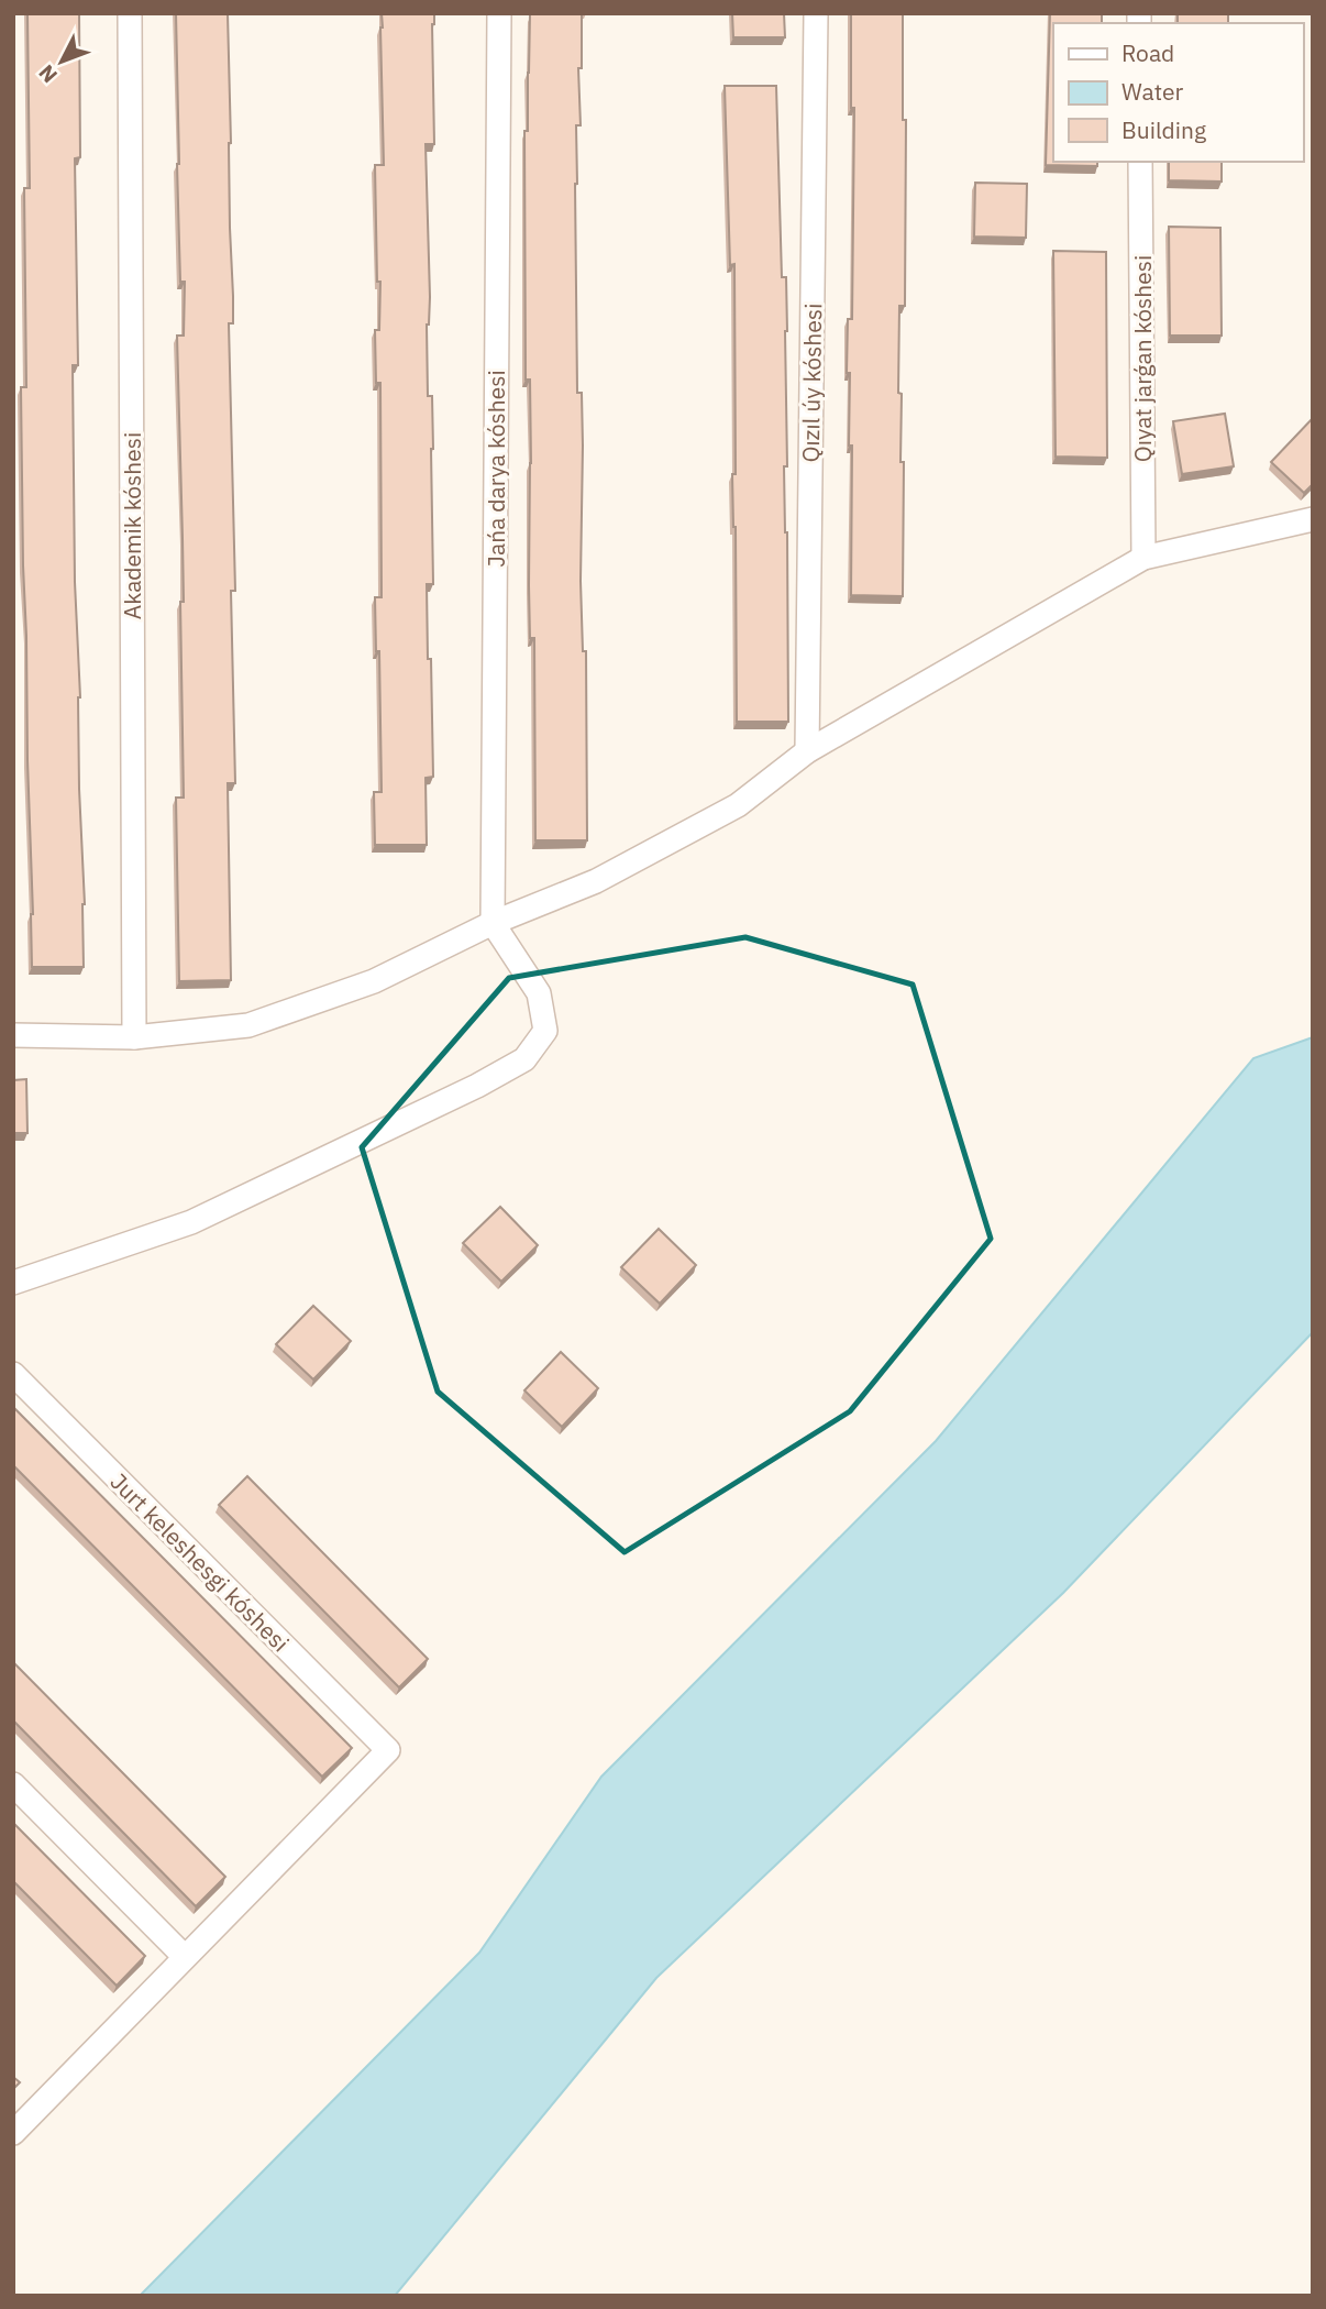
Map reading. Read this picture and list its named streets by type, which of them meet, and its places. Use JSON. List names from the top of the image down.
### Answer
{
  "streets": {
    "street": [
      "Qıyat jarǵan kóshesi",
      "Qızıl úy kóshesi",
      "Jańa darya kóshesi",
      "Akademik kóshesi",
      "Jurt keleshesgi kóshesi"
    ]
  },
  "legend": ["Road", "Water", "Building"],
  "north": "bottom left"
}
